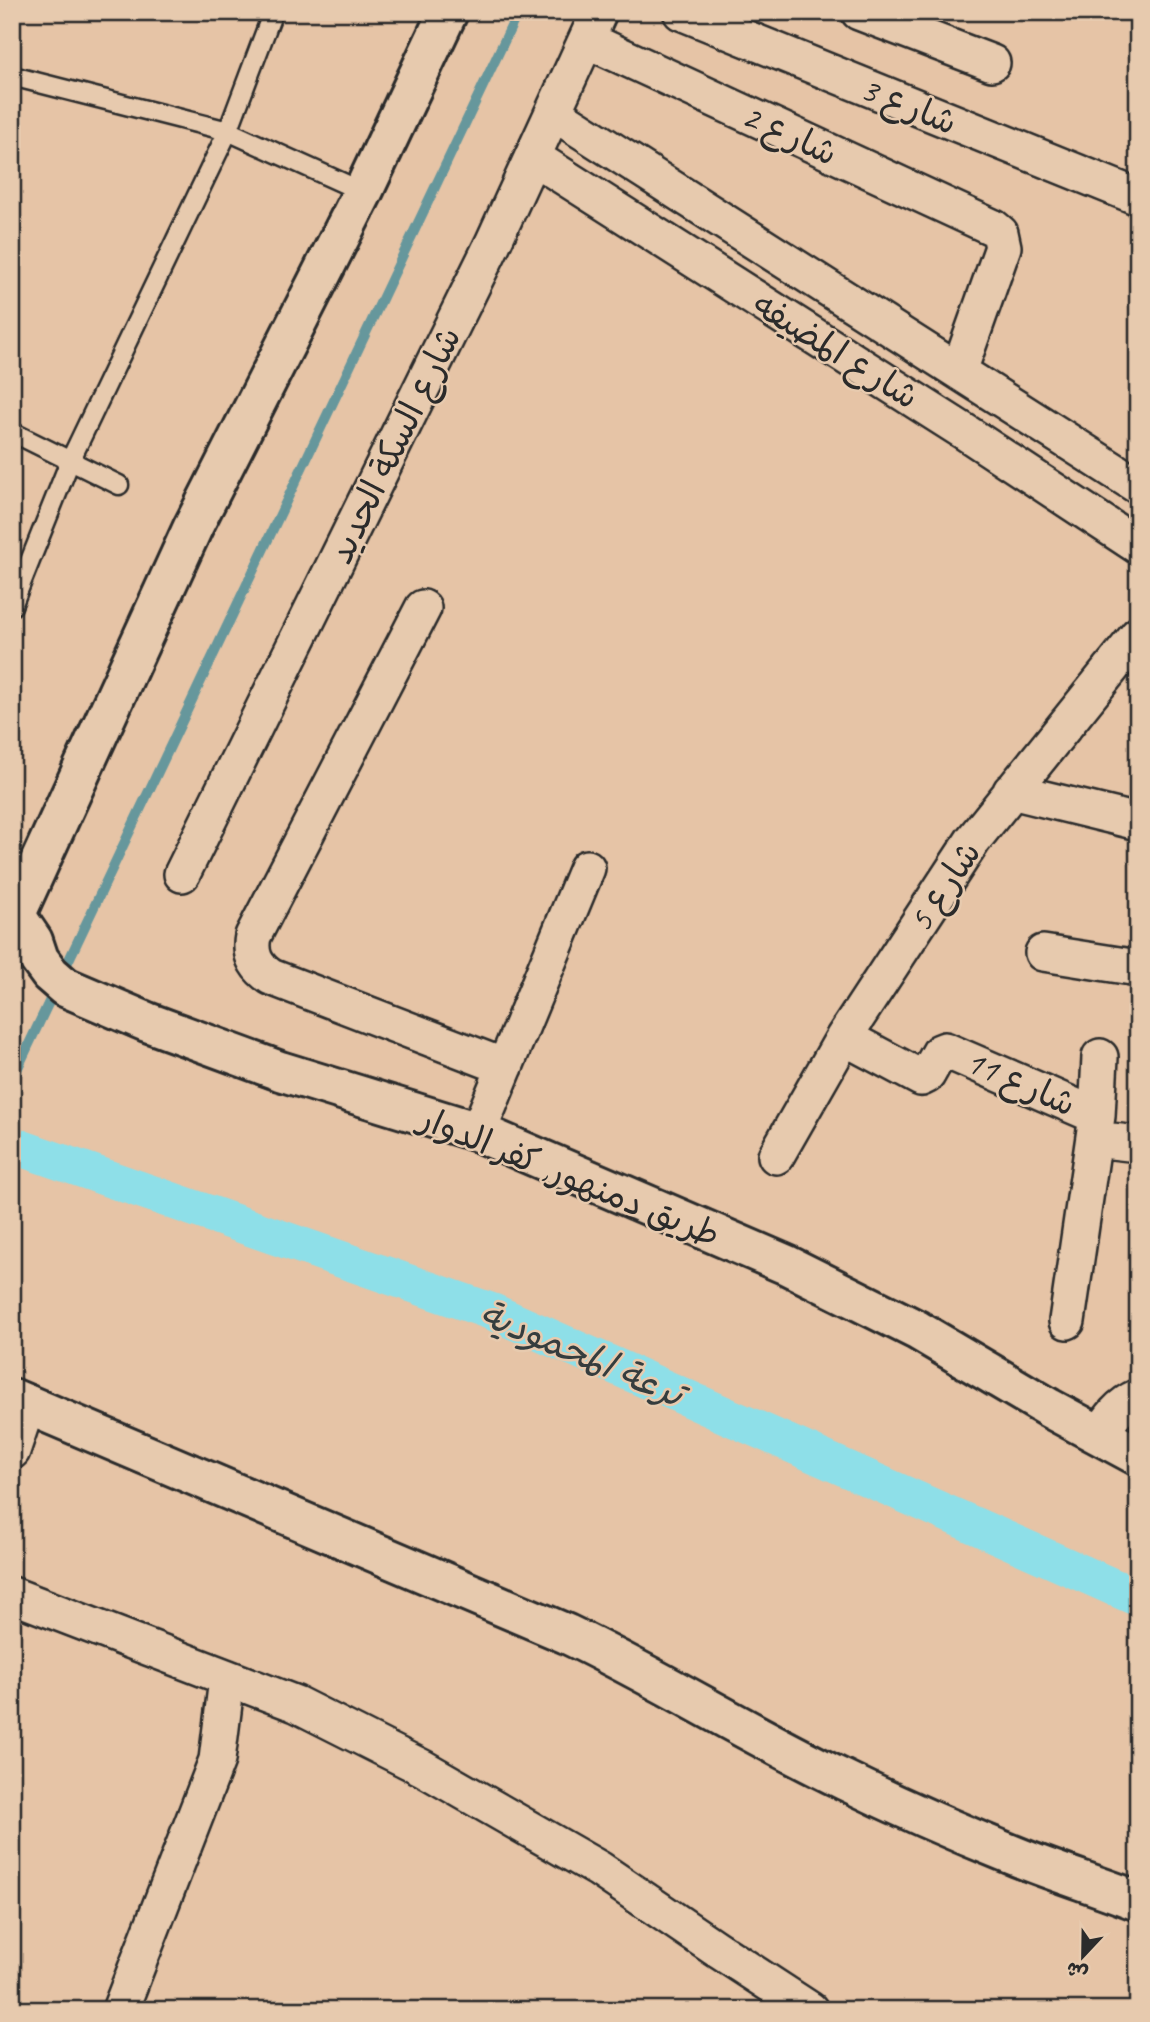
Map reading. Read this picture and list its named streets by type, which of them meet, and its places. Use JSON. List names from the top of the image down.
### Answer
{
  "streets": {
    "street": [
      "شارع 3",
      "شارع 2",
      "شارع المضيفه",
      "شارع السكة الحديد",
      "شارع 5",
      "شارع 11",
      "طريق دمنهور, كفر الدوار"
    ]
  },
  "crossings": [
    ["شارع 2", "شارع المضيفه"],
    ["شارع 2", "شارع السكة الحديد"],
    ["شارع المضيفه", "شارع السكة الحديد"],
    ["شارع 5", "شارع 11"]
  ],
  "water": ["ترعة المحمودية"],
  "north": "bottom"
}
